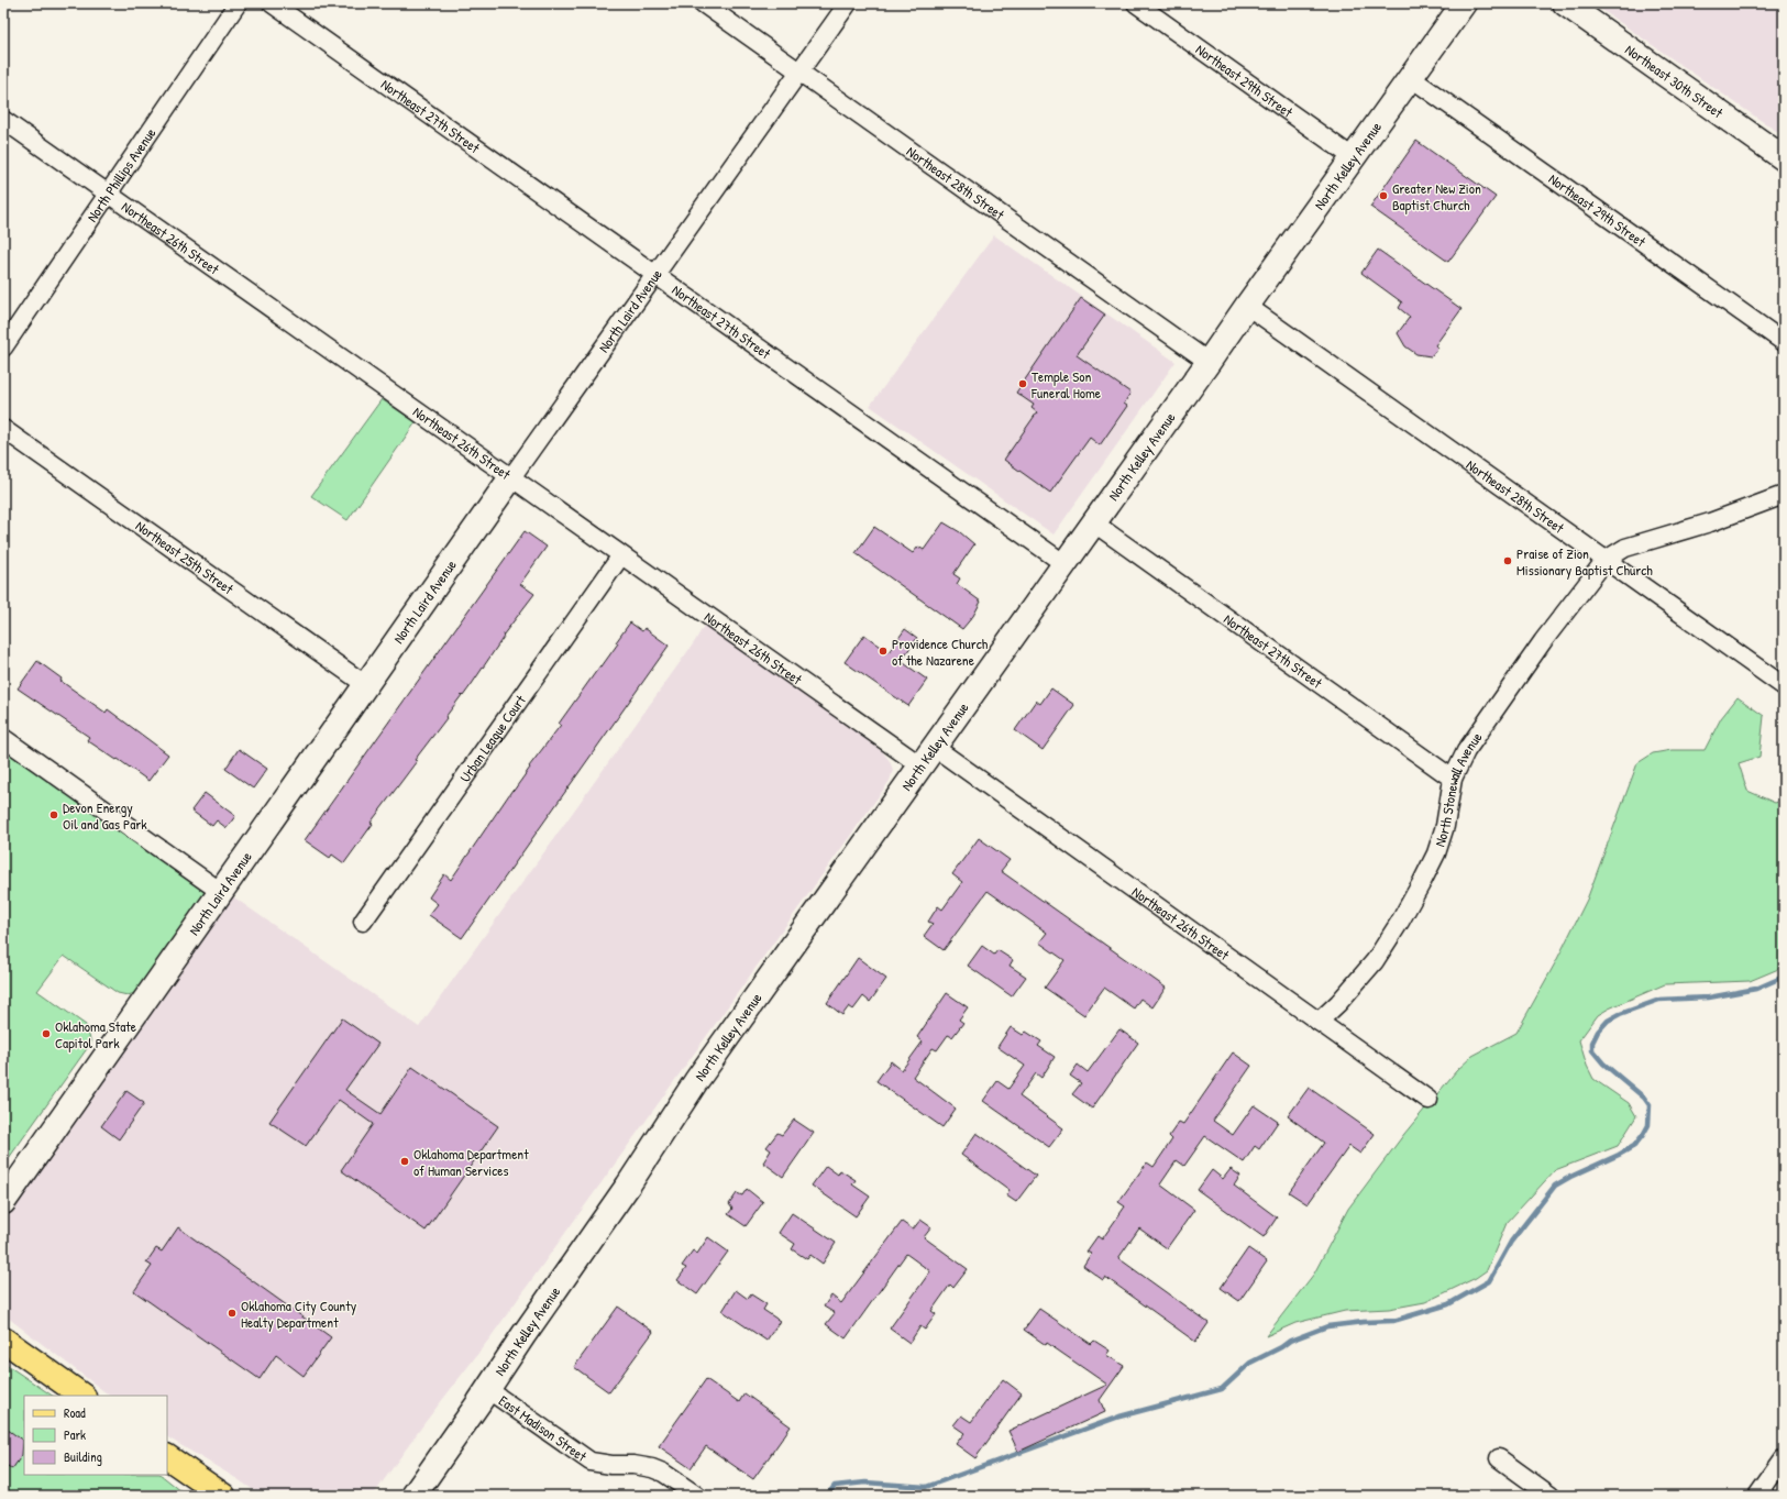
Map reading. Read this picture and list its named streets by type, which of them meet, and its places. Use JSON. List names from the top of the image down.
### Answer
{
  "streets": {
    "main road": ["Northeast 30th Street", "North Kelley Avenue", "North Laird Avenue"],
    "street": [
      "Northeast 29th Street",
      "Northeast 27th Street",
      "North Phillips Avenue",
      "Northeast 28th Street",
      "Northeast 26th Street",
      "Northeast 25th Street",
      "Urban League Court",
      "North Stonewall Avenue",
      "East Madison Street"
    ]
  },
  "crossings": [
    ["Northeast 29th Street", "North Kelley Avenue"],
    ["Northeast 27th Street", "North Kelley Avenue"],
    ["Northeast 27th Street", "North Laird Avenue"],
    ["Northeast 27th Street", "North Stonewall Avenue"],
    ["North Kelley Avenue", "Northeast 28th Street"],
    ["North Kelley Avenue", "Northeast 26th Street"],
    ["North Kelley Avenue", "East Madison Street"],
    ["North Phillips Avenue", "Northeast 26th Street"],
    ["Northeast 28th Street", "North Laird Avenue"],
    ["Northeast 28th Street", "North Stonewall Avenue"],
    ["Northeast 26th Street", "North Laird Avenue"],
    ["Northeast 26th Street", "Urban League Court"],
    ["Northeast 26th Street", "North Stonewall Avenue"],
    ["North Laird Avenue", "Northeast 25th Street"]
  ],
  "places": [
    "Greater New Zion Baptist Church",
    "Temple Son Funeral Home",
    "Praise of Zion Missionary Baptist Church",
    "Providence Church of the Nazarene",
    "Devon Energy Oil and Gas Park",
    "Oklahoma State Capitol Park",
    "Oklahoma Department of Human Services",
    "Oklahoma City County Healty Department"
  ],
  "legend": ["Road", "Park", "Building"]
}
